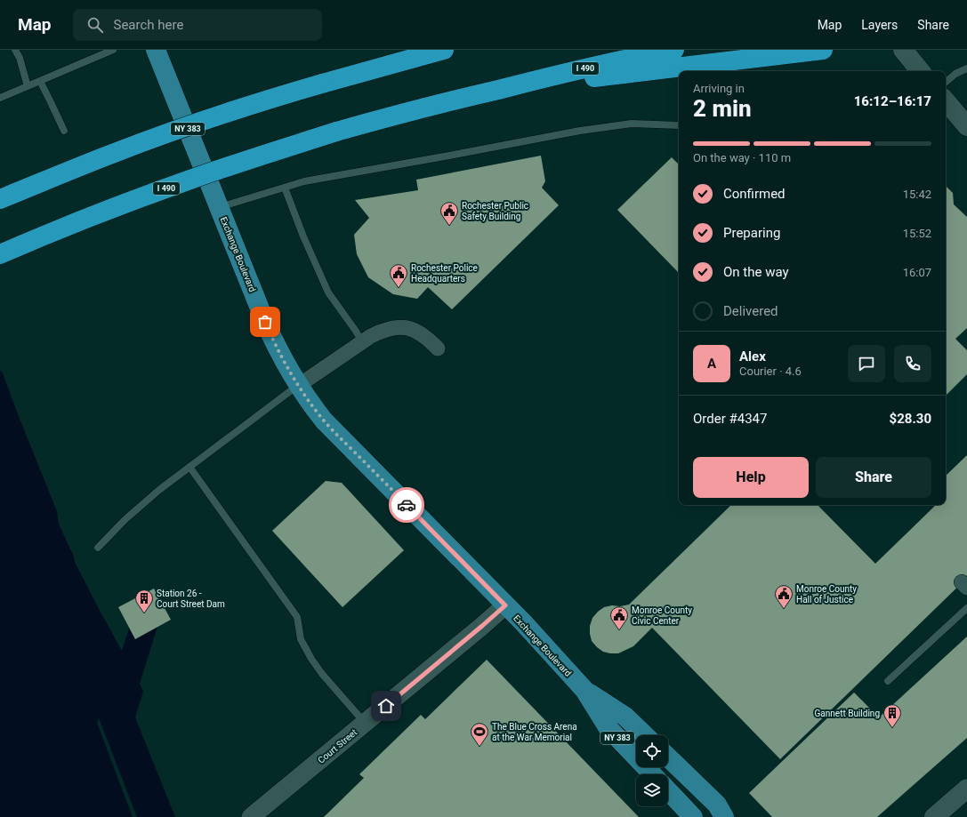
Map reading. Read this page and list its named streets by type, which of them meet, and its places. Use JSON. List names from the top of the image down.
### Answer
{
  "streets": {
    "highway": ["I 490"],
    "main road": ["NY 383", "Exchange Boulevard"],
    "street": ["Court Street"]
  },
  "crossings": [
    ["Exchange Boulevard", "Court Street"]
  ],
  "places": {
    "public building": [
      "Rochester Public Safety Building",
      "Rochester Police Headquarters",
      "Monroe County Hall of Justice",
      "Monroe County Civic Center"
    ],
    "building": ["Station 26 - Court Street Dam", "Gannett Building"],
    "sports": ["The Blue Cross Arena at the War Memorial"]
  },
  "page": {
    "header": "Map",
    "search": "Search here",
    "nav": ["Map", "Layers", "Share"],
    "heading": ["2 min", "Arriving in", "16:12–16:17"],
    "panel": [
      "Alex",
      "Courier · 4.6",
      "Order #4347",
      "$28.30"
    ],
    "bar": "On the way · 110 m",
    "list": [
      ["Confirmed", "15:42"],
      ["Preparing", "15:52"],
      ["On the way", "16:07"],
      "Delivered"
    ],
    "round": "A",
    "buttons": ["Help", "Share"]
  }
}
